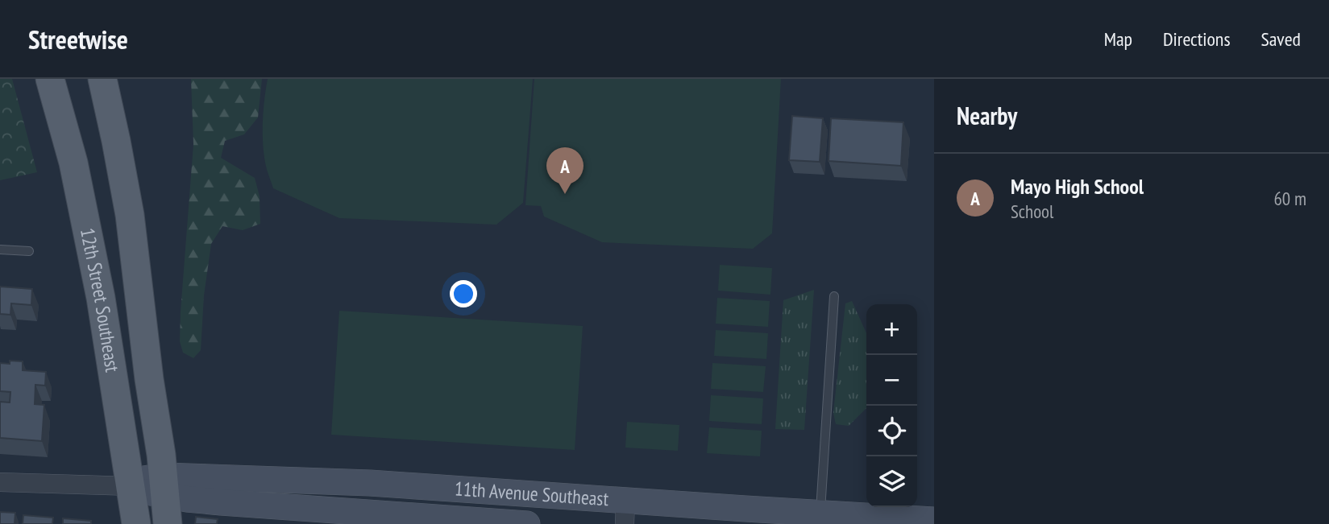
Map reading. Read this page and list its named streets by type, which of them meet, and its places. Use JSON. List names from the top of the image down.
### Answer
{
  "streets": {
    "main road": ["12th Street Southeast", "11th Avenue Southeast"]
  },
  "crossings": [
    ["12th Street Southeast", "11th Avenue Southeast"]
  ],
  "page": {
    "header": "Streetwise",
    "nav": ["Map", "Directions", "Saved"],
    "heading": "Nearby",
    "pins": "A",
    "list": [
      {
        "mark": "A",
        "name": "Mayo High School",
        "note": "School",
        "value": "60 m"
      }
    ],
    "map_buttons": ["+", "−"]
  }
}
